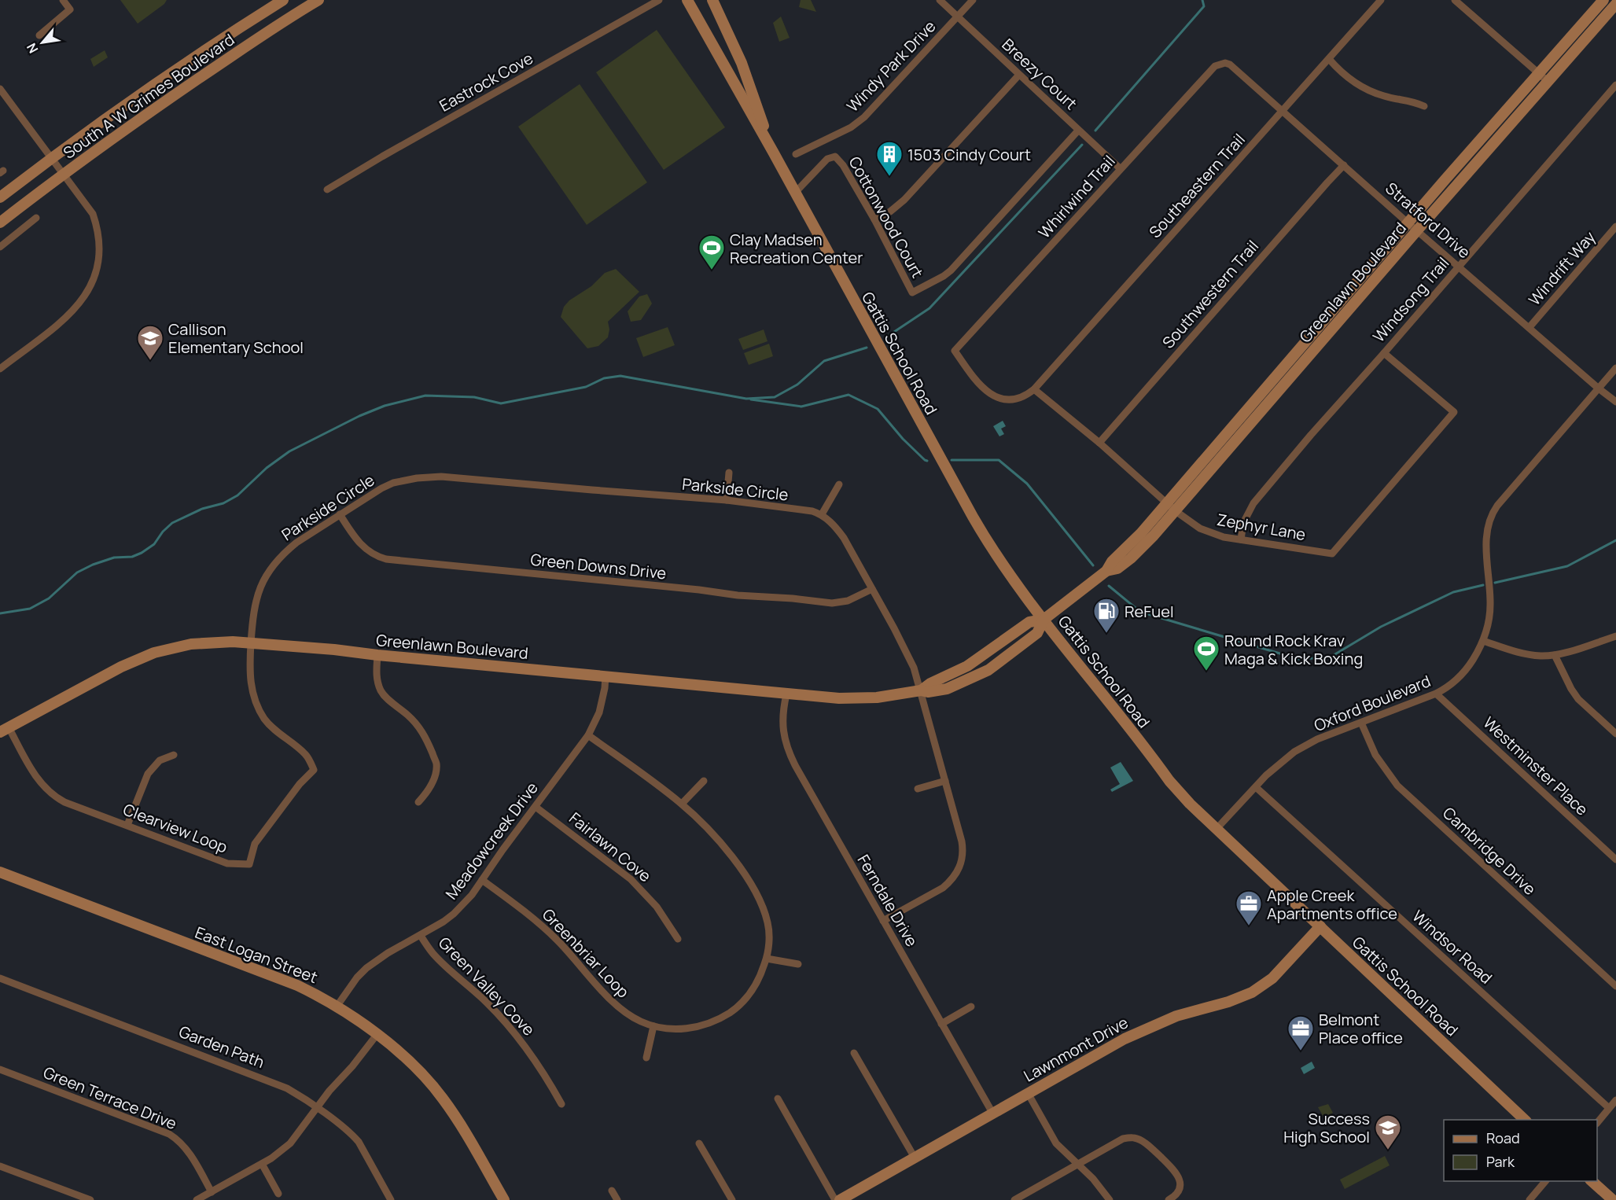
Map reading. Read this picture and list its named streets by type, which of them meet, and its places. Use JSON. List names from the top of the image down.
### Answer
{
  "streets": {
    "main road": [
      "South A W Grimes Boulevard",
      "Greenlawn Boulevard",
      "Gattis School Road",
      "East Logan Street",
      "Lawnmont Drive"
    ],
    "street": [
      "Windy Park Drive",
      "Breezy Court",
      "Eastrock Cove",
      "Southeastern Trail",
      "Whirlwind Trail",
      "Cottonwood Court",
      "Stratford Drive",
      "Windrift Way",
      "Southwestern Trail",
      "Windsong Trail",
      "Parkside Circle",
      "Zephyr Lane",
      "Green Downs Drive",
      "Oxford Boulevard",
      "Westminster Place",
      "Clearview Loop",
      "Meadowcreek Drive",
      "Fairlawn Cove",
      "Cambridge Drive",
      "Ferndale Drive",
      "Windsor Road",
      "Greenbriar Loop",
      "Green Valley Cove",
      "Garden Path",
      "Green Terrace Drive"
    ]
  },
  "crossings": [
    ["Windy Park Drive", "Breezy Court"],
    ["Breezy Court", "Whirlwind Trail"],
    ["Breezy Court", "Cottonwood Court"],
    ["Southeastern Trail", "Whirlwind Trail"],
    ["Southeastern Trail", "Stratford Drive"],
    ["Southeastern Trail", "Zephyr Lane"],
    ["Whirlwind Trail", "Stratford Drive"],
    ["Whirlwind Trail", "Zephyr Lane"],
    ["Cottonwood Court", "Gattis School Road"],
    ["Stratford Drive", "Windrift Way"],
    ["Stratford Drive", "Greenlawn Boulevard"],
    ["Stratford Drive", "Southwestern Trail"],
    ["Stratford Drive", "Windsong Trail"],
    ["Stratford Drive", "Oxford Boulevard"],
    ["Greenlawn Boulevard", "Gattis School Road"],
    ["Greenlawn Boulevard", "Parkside Circle"],
    ["Greenlawn Boulevard", "Zephyr Lane"],
    ["Greenlawn Boulevard", "Clearview Loop"],
    ["Greenlawn Boulevard", "Meadowcreek Drive"],
    ["Greenlawn Boulevard", "Ferndale Drive"],
    ["Southwestern Trail", "Zephyr Lane"],
    ["Windsong Trail", "Zephyr Lane"],
    ["Gattis School Road", "Oxford Boulevard"],
    ["Gattis School Road", "Lawnmont Drive"],
    ["Parkside Circle", "Green Downs Drive"],
    ["Parkside Circle", "Clearview Loop"],
    ["Oxford Boulevard", "Westminster Place"],
    ["Oxford Boulevard", "Cambridge Drive"],
    ["Oxford Boulevard", "Windsor Road"],
    ["Meadowcreek Drive", "Fairlawn Cove"],
    ["Meadowcreek Drive", "Greenbriar Loop"],
    ["Meadowcreek Drive", "East Logan Street"],
    ["Meadowcreek Drive", "Green Valley Cove"],
    ["Ferndale Drive", "Lawnmont Drive"]
  ],
  "places": {
    "building": ["1503 Cindy Court"],
    "sports": ["Clay Madsen Recreation Center", "Round Rock Krav Maga & Kick Boxing"],
    "school or university": ["Callison Elementary School", "Success High School"],
    "fuel station": ["ReFuel"],
    "office": ["Apple Creek Apartments office", "Belmont Place office"]
  },
  "legend": ["Road", "Park"],
  "north": "bottom left"
}
